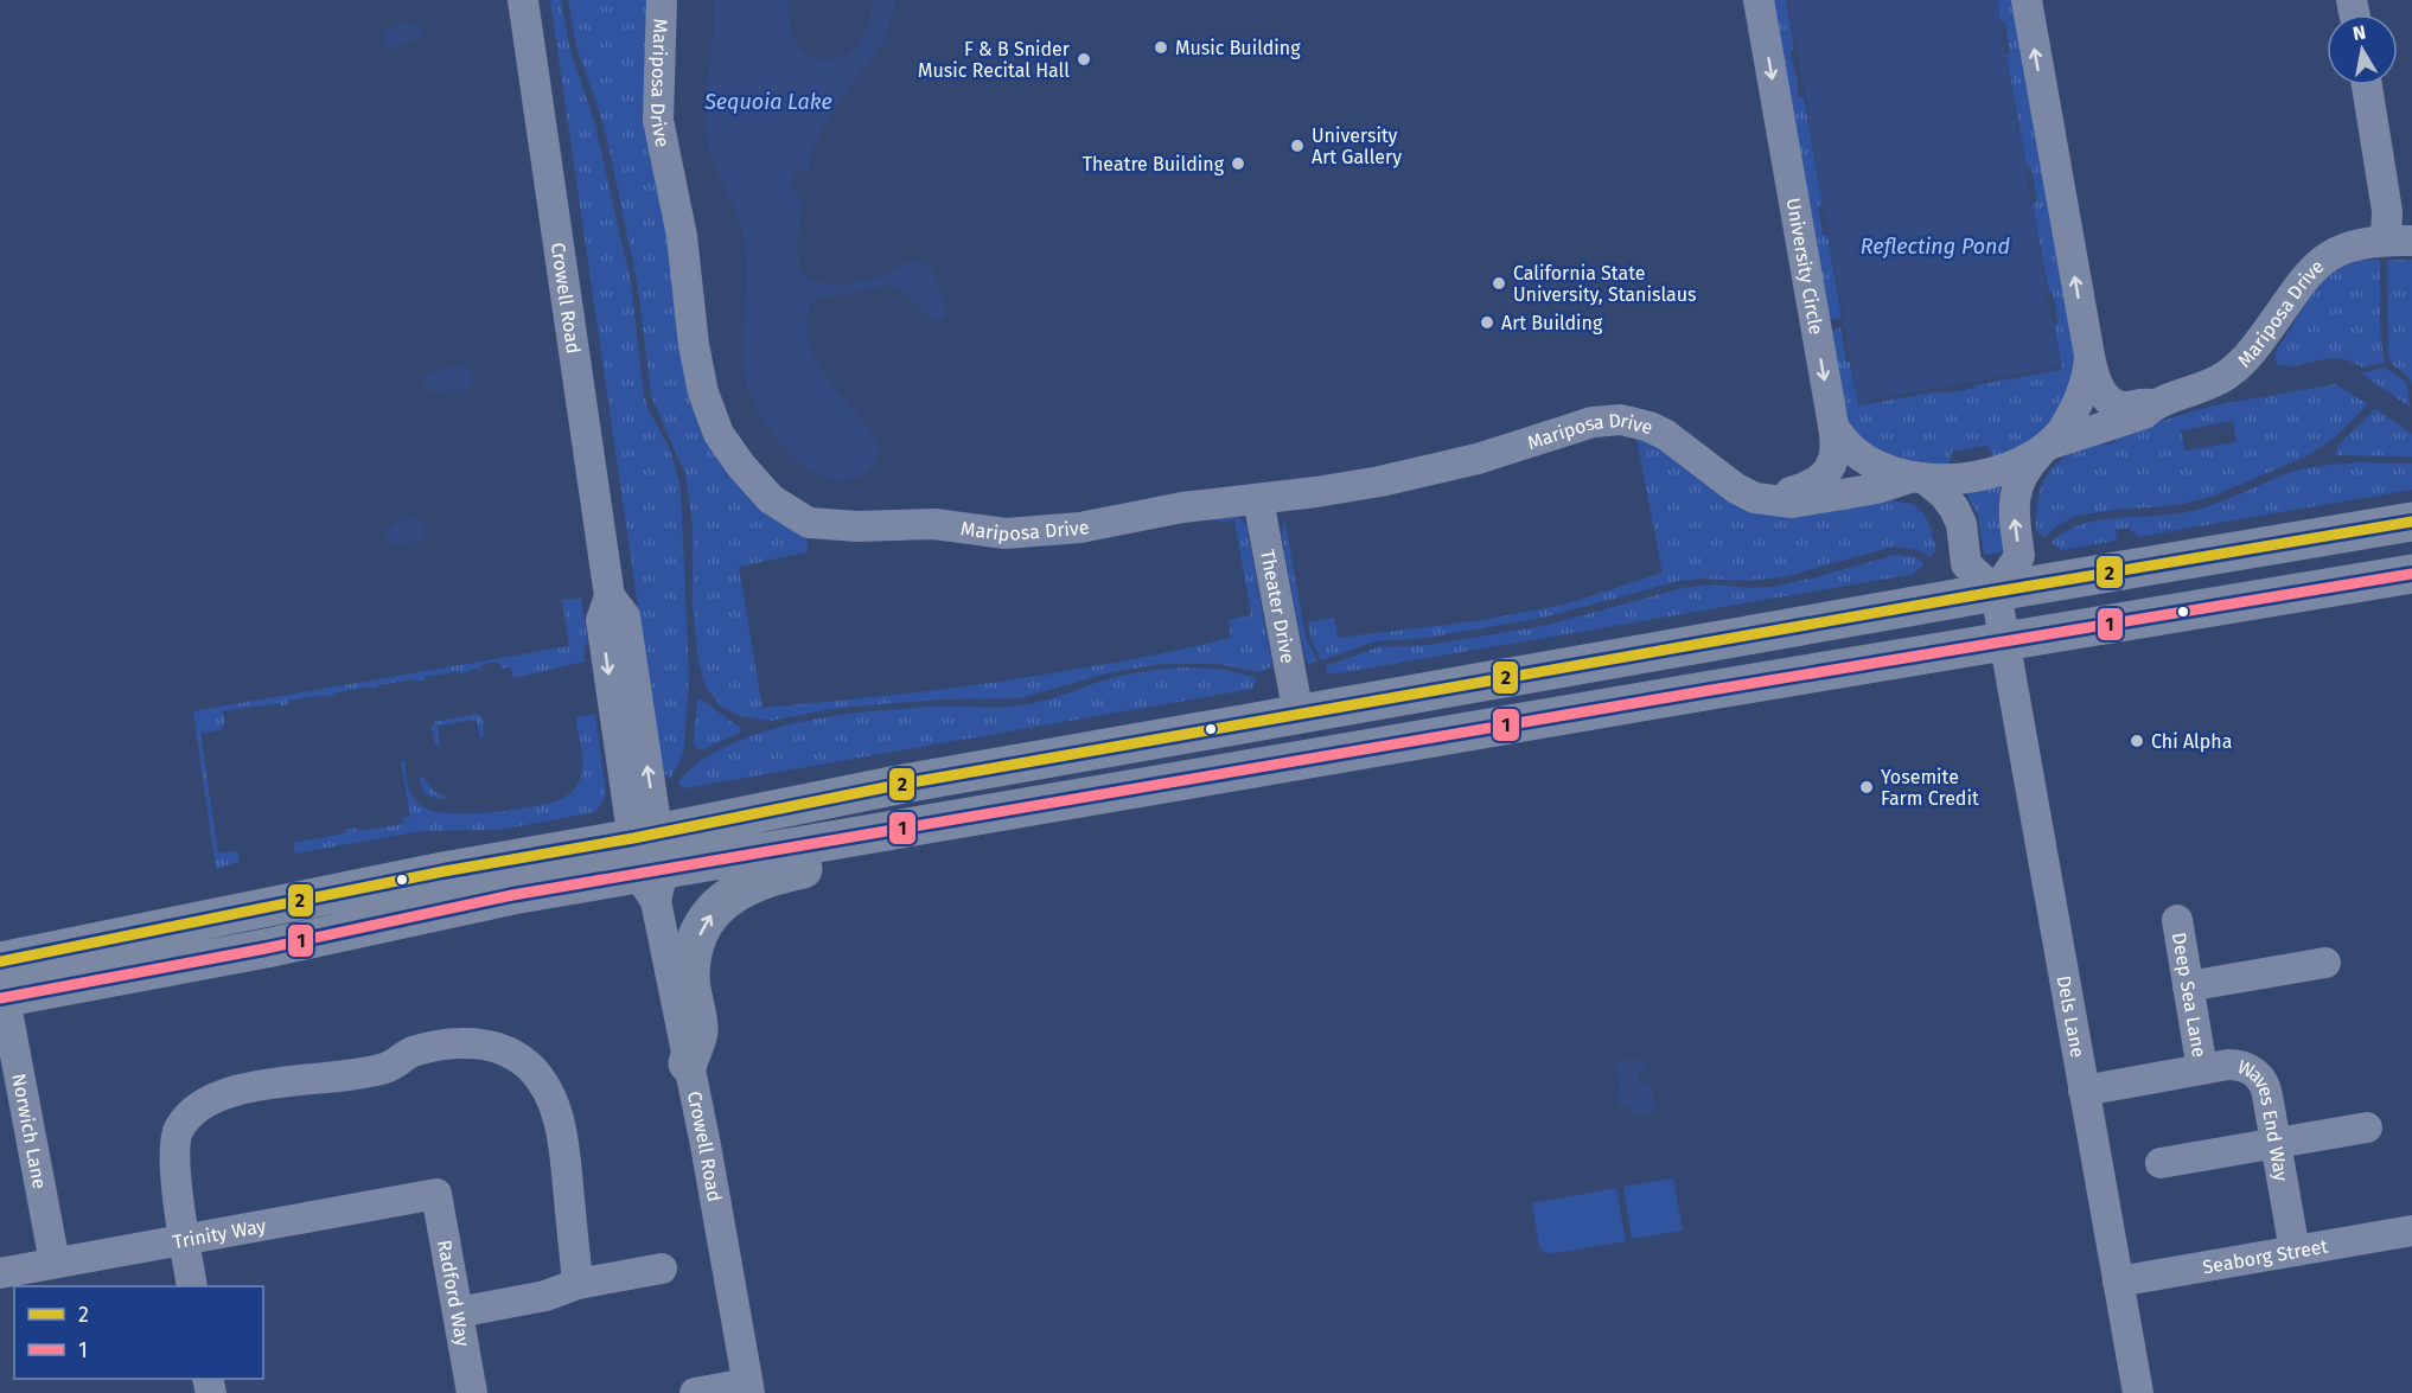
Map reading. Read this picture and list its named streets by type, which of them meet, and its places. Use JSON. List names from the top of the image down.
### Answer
{
  "streets": {
    "street": [
      "Mariposa Drive",
      "University Circle",
      "Crowell Road",
      "Theater Drive",
      "Deep Sea Lane",
      "Dels Lane",
      "Waves End Way",
      "Norwich Lane",
      "Trinity Way",
      "Seaborg Street",
      "Radford Way"
    ]
  },
  "crossings": [
    ["Mariposa Drive", "Theater Drive"],
    ["Deep Sea Lane", "Waves End Way"],
    ["Dels Lane", "Waves End Way"],
    ["Dels Lane", "Seaborg Street"],
    ["Waves End Way", "Seaborg Street"],
    ["Norwich Lane", "Trinity Way"],
    ["Trinity Way", "Radford Way"]
  ],
  "water": ["Sequoia Lake", "Reflecting Pond"],
  "places": [
    "Music Building",
    "F & B Snider Music Recital Hall",
    "University Art Gallery",
    "Theatre Building",
    "California State University, Stanislaus",
    "Art Building",
    "Chi Alpha",
    "Yosemite Farm Credit"
  ],
  "lines": ["transit line 2", "transit line 1"],
  "legend": ["2", "1"],
  "north": "top"
}
